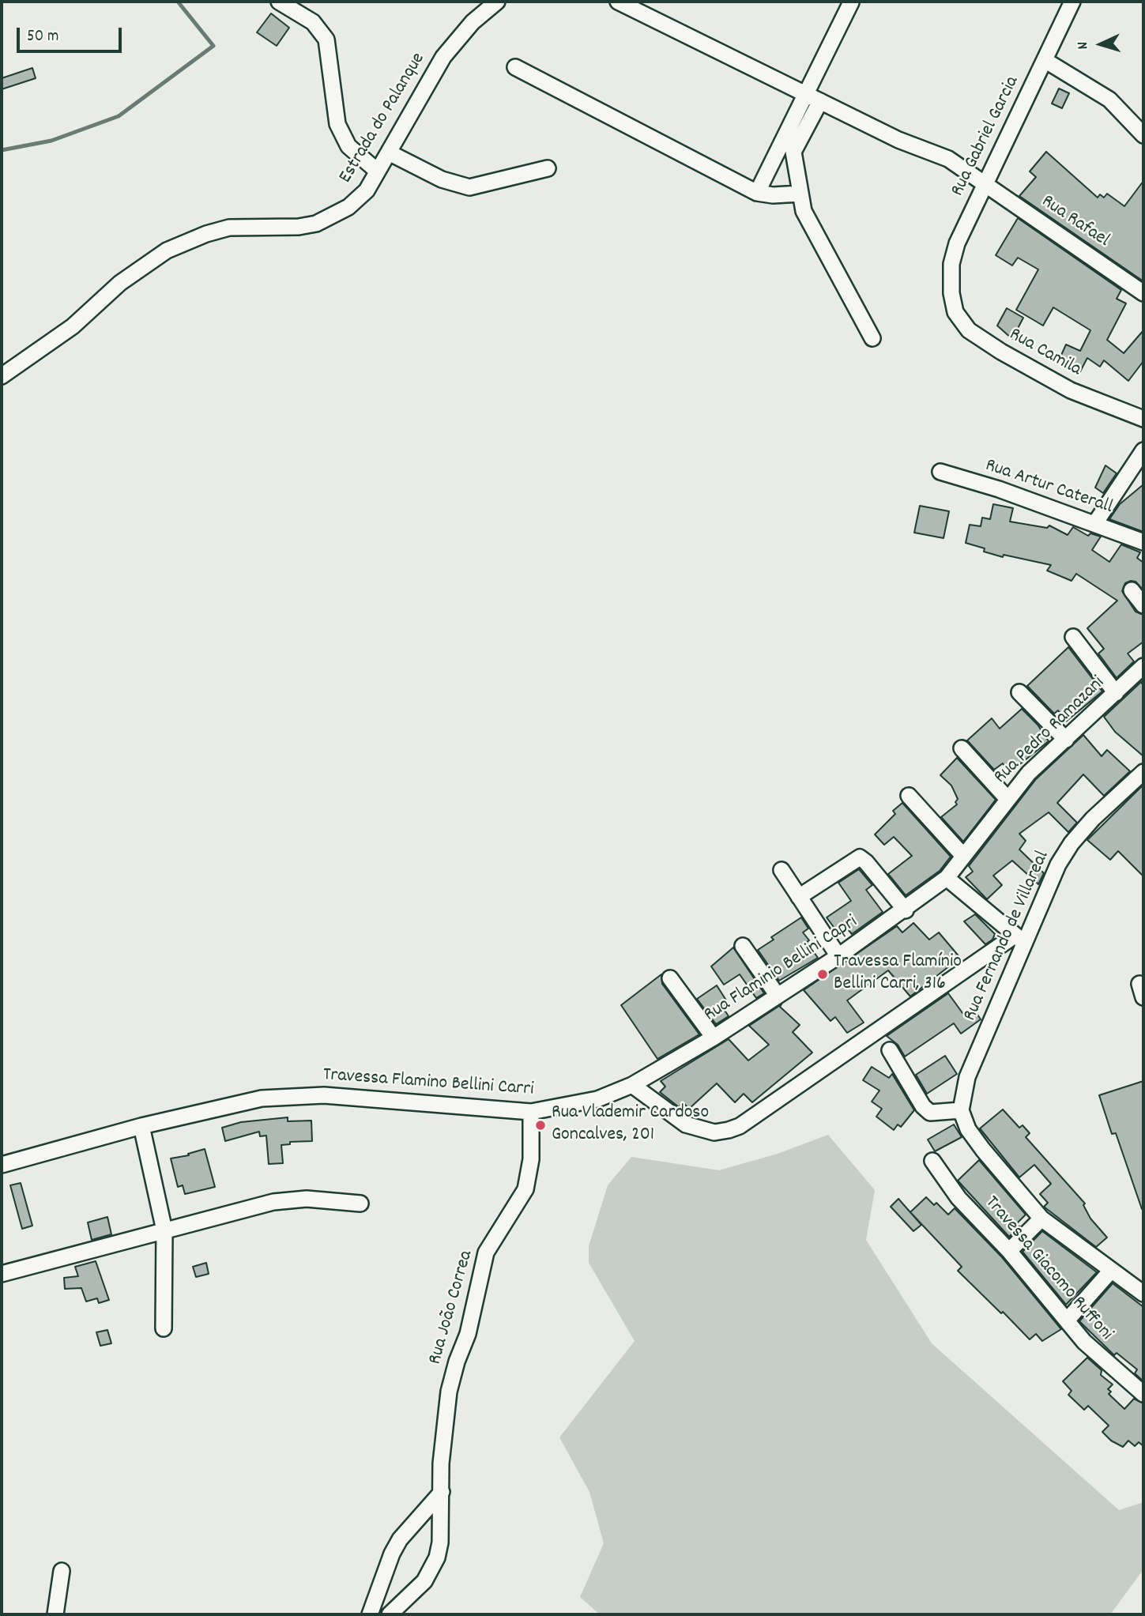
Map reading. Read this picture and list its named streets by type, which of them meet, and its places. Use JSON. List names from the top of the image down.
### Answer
{
  "streets": {
    "street": [
      "Estrada do Palanque",
      "Rua Gabriel Garcia",
      "Rua Rafael",
      "Rua Camila",
      "Rua Artur Caterall",
      "Rua Pedro Ramazani",
      "Rua Fernando de Villareal",
      "Rua Flaminio Bellini Capri",
      "Travessa Flamino Bellini Carri",
      "Travessa Giacomo Ruffoni",
      "Rua João Correa"
    ]
  },
  "crossings": [
    ["Rua Gabriel Garcia", "Rua Rafael"],
    ["Rua Gabriel Garcia", "Rua Camila"],
    ["Rua Pedro Ramazani", "Rua Flaminio Bellini Capri"],
    ["Rua Flaminio Bellini Capri", "Travessa Flamino Bellini Carri"],
    ["Travessa Flamino Bellini Carri", "Rua João Correa"]
  ],
  "places": ["Travessa Flamínio Bellini Carri, 316", "Rua Vlademir Cardoso Goncalves, 201"],
  "scale_bar": "50 m",
  "north": "left"
}
